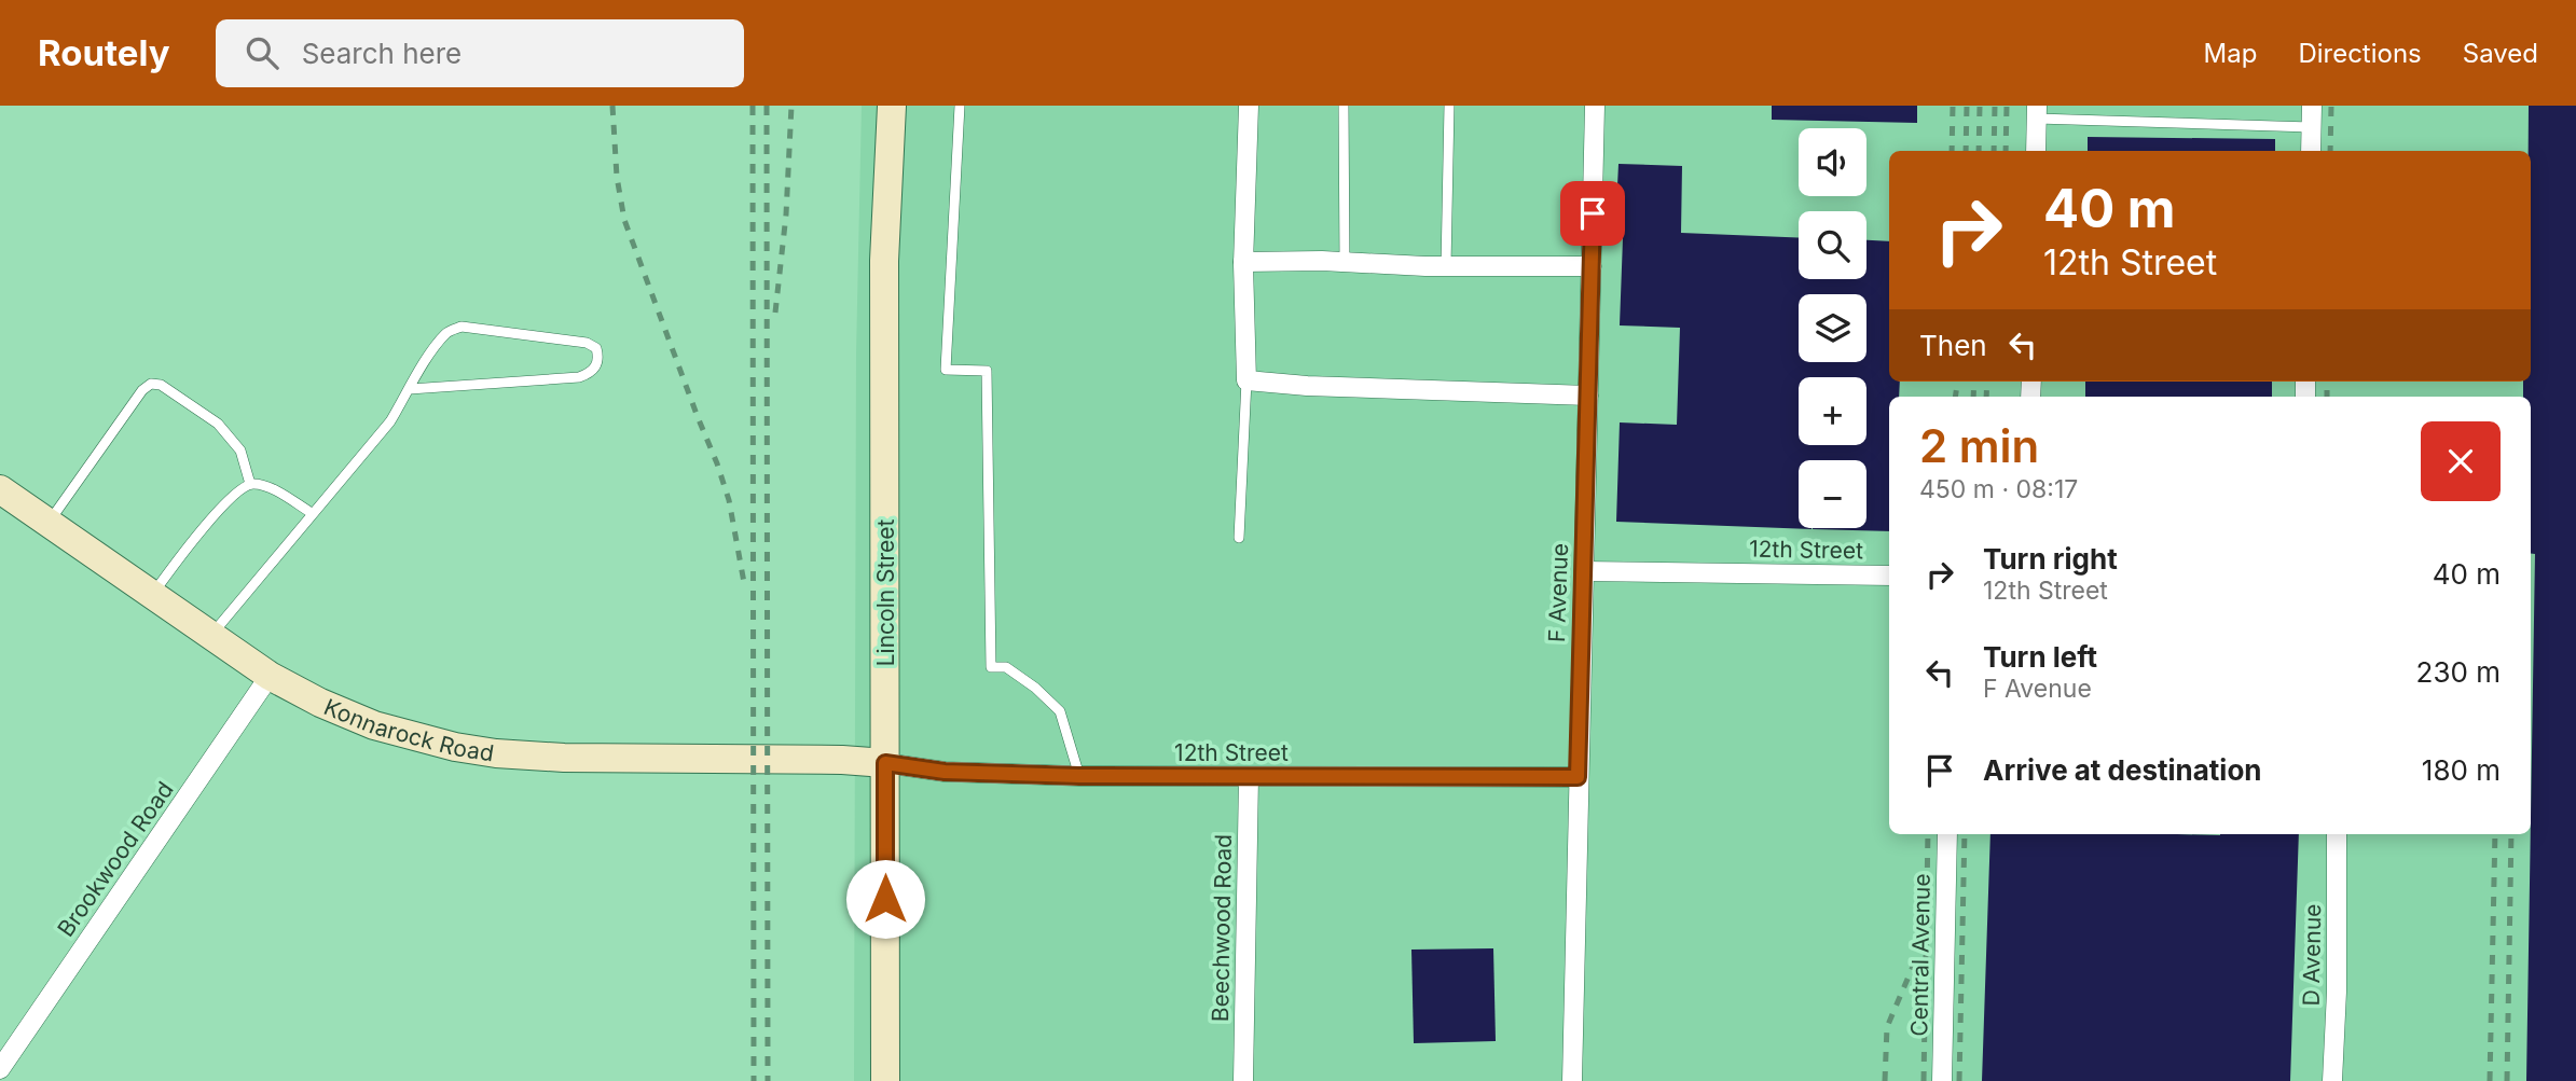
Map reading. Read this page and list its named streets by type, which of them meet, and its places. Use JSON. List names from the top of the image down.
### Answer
{
  "streets": {
    "main road": ["Lincoln Street", "Konnarock Road"],
    "street": [
      "12th Street",
      "F Avenue",
      "Brookwood Road",
      "Beechwood Road",
      "Central Avenue",
      "D Avenue"
    ]
  },
  "crossings": [
    ["12th Street", "Lincoln Street"],
    ["12th Street", "F Avenue"],
    ["12th Street", "Konnarock Road"],
    ["12th Street", "Beechwood Road"],
    ["Lincoln Street", "Konnarock Road"],
    ["Konnarock Road", "Brookwood Road"]
  ],
  "page": {
    "header": "Routely",
    "search": "Search here",
    "nav": ["Map", "Directions", "Saved"],
    "map_buttons": ["+", "−"],
    "turn": ["40 m", "12th Street"],
    "then": "Then",
    "heading": ["2 min", "450 m · 08:17"],
    "list": [
      {
        "name": "Turn right",
        "note": "12th Street",
        "value": "40 m"
      },
      {
        "name": "Turn left",
        "note": "F Avenue",
        "value": "230 m"
      },
      {
        "name": "Arrive at destination",
        "value": "180 m"
      }
    ]
  }
}
